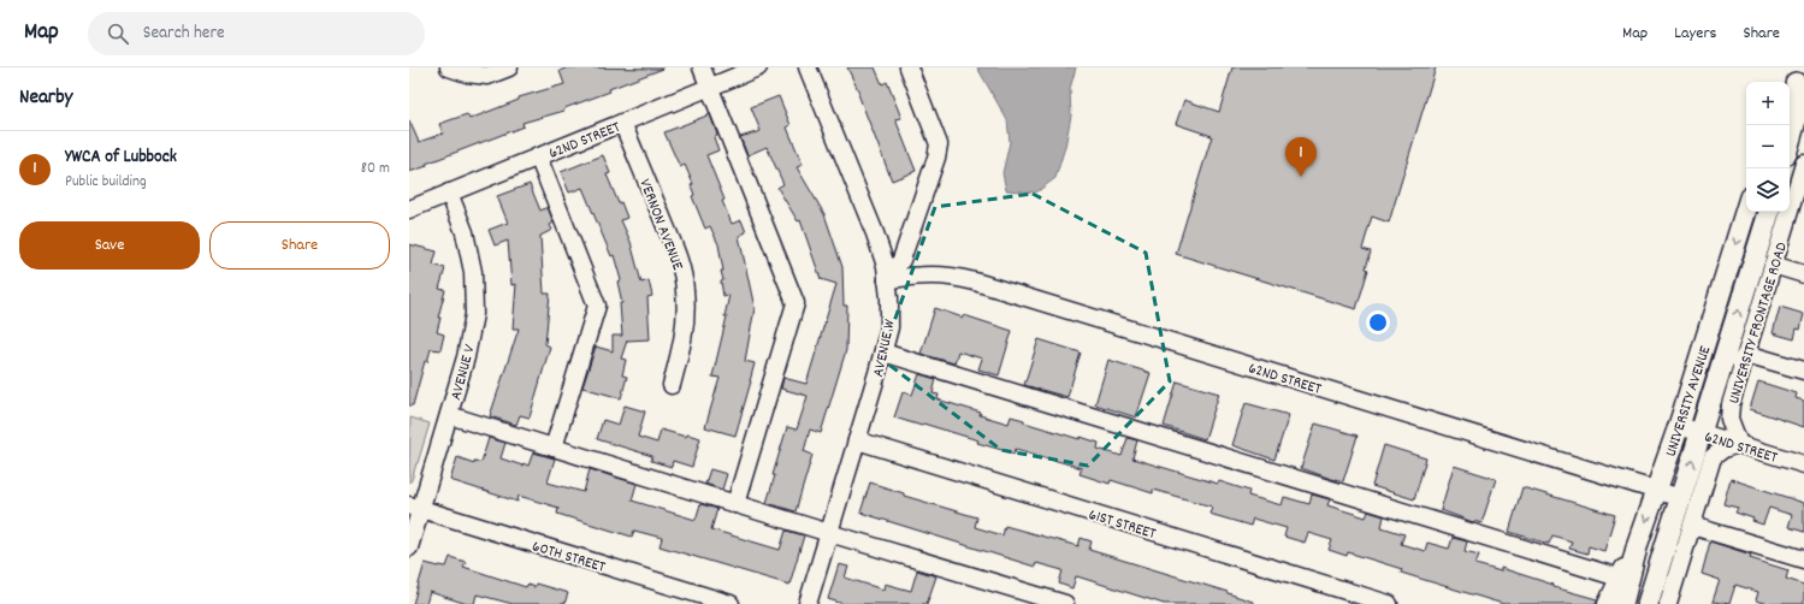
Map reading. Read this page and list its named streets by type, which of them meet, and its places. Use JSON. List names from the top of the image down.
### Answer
{
  "streets": {
    "main road": ["UNIVERSITY AVENUE"],
    "street": [
      "62ND STREET",
      "VERNON AVENUE",
      "UNIVERSITY FRONTAGE ROAD",
      "AVENUE W",
      "AVENUE V",
      "61ST STREET",
      "60TH STREET"
    ]
  },
  "crossings": [
    ["62ND STREET", "VERNON AVENUE"],
    ["62ND STREET", "UNIVERSITY FRONTAGE ROAD"],
    ["62ND STREET", "AVENUE W"],
    ["62ND STREET", "AVENUE V"],
    ["62ND STREET", "UNIVERSITY AVENUE"],
    ["AVENUE W", "61ST STREET"],
    ["AVENUE V", "60TH STREET"]
  ],
  "page": {
    "header": "Map",
    "search": "Search here",
    "nav": ["Map", "Layers", "Share"],
    "heading": "Nearby",
    "map_buttons": ["+", "−"],
    "list": [
      {
        "mark": "1",
        "name": "YWCA of Lubbock",
        "note": "Public building",
        "value": "80 m"
      }
    ],
    "pins": "1",
    "buttons": ["Save", "Share"]
  }
}
